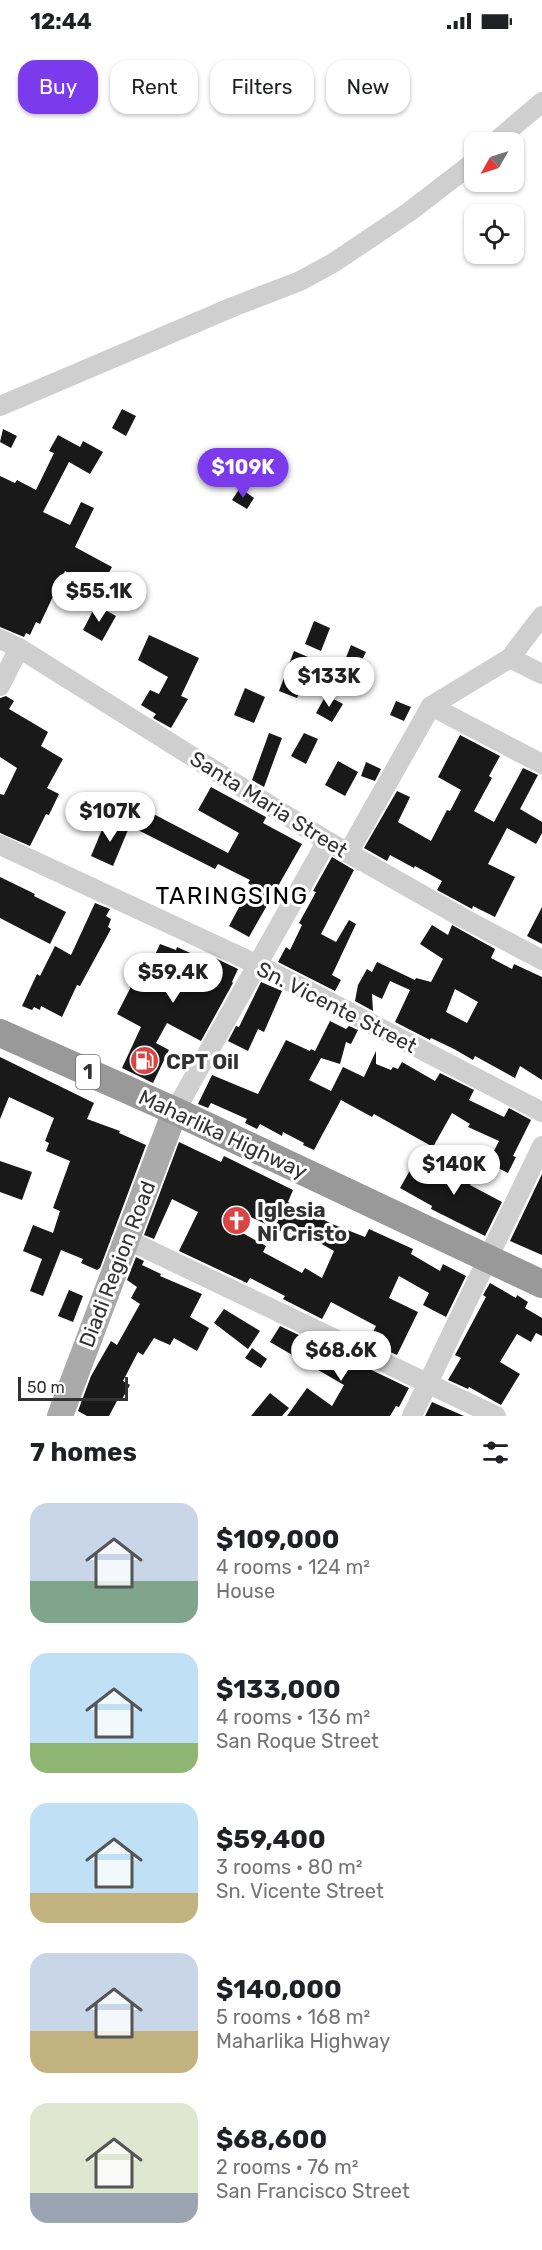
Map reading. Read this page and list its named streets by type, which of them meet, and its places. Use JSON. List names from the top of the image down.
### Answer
{
  "streets": {
    "highway": ["1", "Maharlika Highway"],
    "main road": ["Diadi Region Road"],
    "street": ["Santa Maria Street", "Sn. Vicente Street"]
  },
  "crossings": [
    ["Maharlika Highway", "Diadi Region Road"]
  ],
  "districts": ["TARINGSING"],
  "places": {
    "fuel station": ["CPT Oil"],
    "church": ["Iglesia Ni Cristo"]
  },
  "scale_bar": "50 m",
  "north": "bottom left",
  "page": {
    "status": "12:44",
    "chip": [
      "Buy",
      "Rent",
      "Filters",
      "New"
    ],
    "price": [
      "$109K",
      "$55.1K",
      "$133K",
      "$107K",
      "$59.4K",
      "$140K",
      "$68.6K"
    ],
    "scale": "50 m",
    "heading": "7 homes",
    "list": [
      {
        "name": "$109,000",
        "note": "4 rooms · 124 m² · House"
      },
      {
        "name": "$133,000",
        "note": "4 rooms · 136 m² · San Roque Street"
      },
      {
        "name": "$59,400",
        "note": "3 rooms · 80 m² · Sn. Vicente Street"
      },
      {
        "name": "$140,000",
        "note": "5 rooms · 168 m² · Maharlika Highway"
      },
      {
        "name": "$68,600",
        "note": "2 rooms · 76 m² · San Francisco Street"
      }
    ]
  }
}
